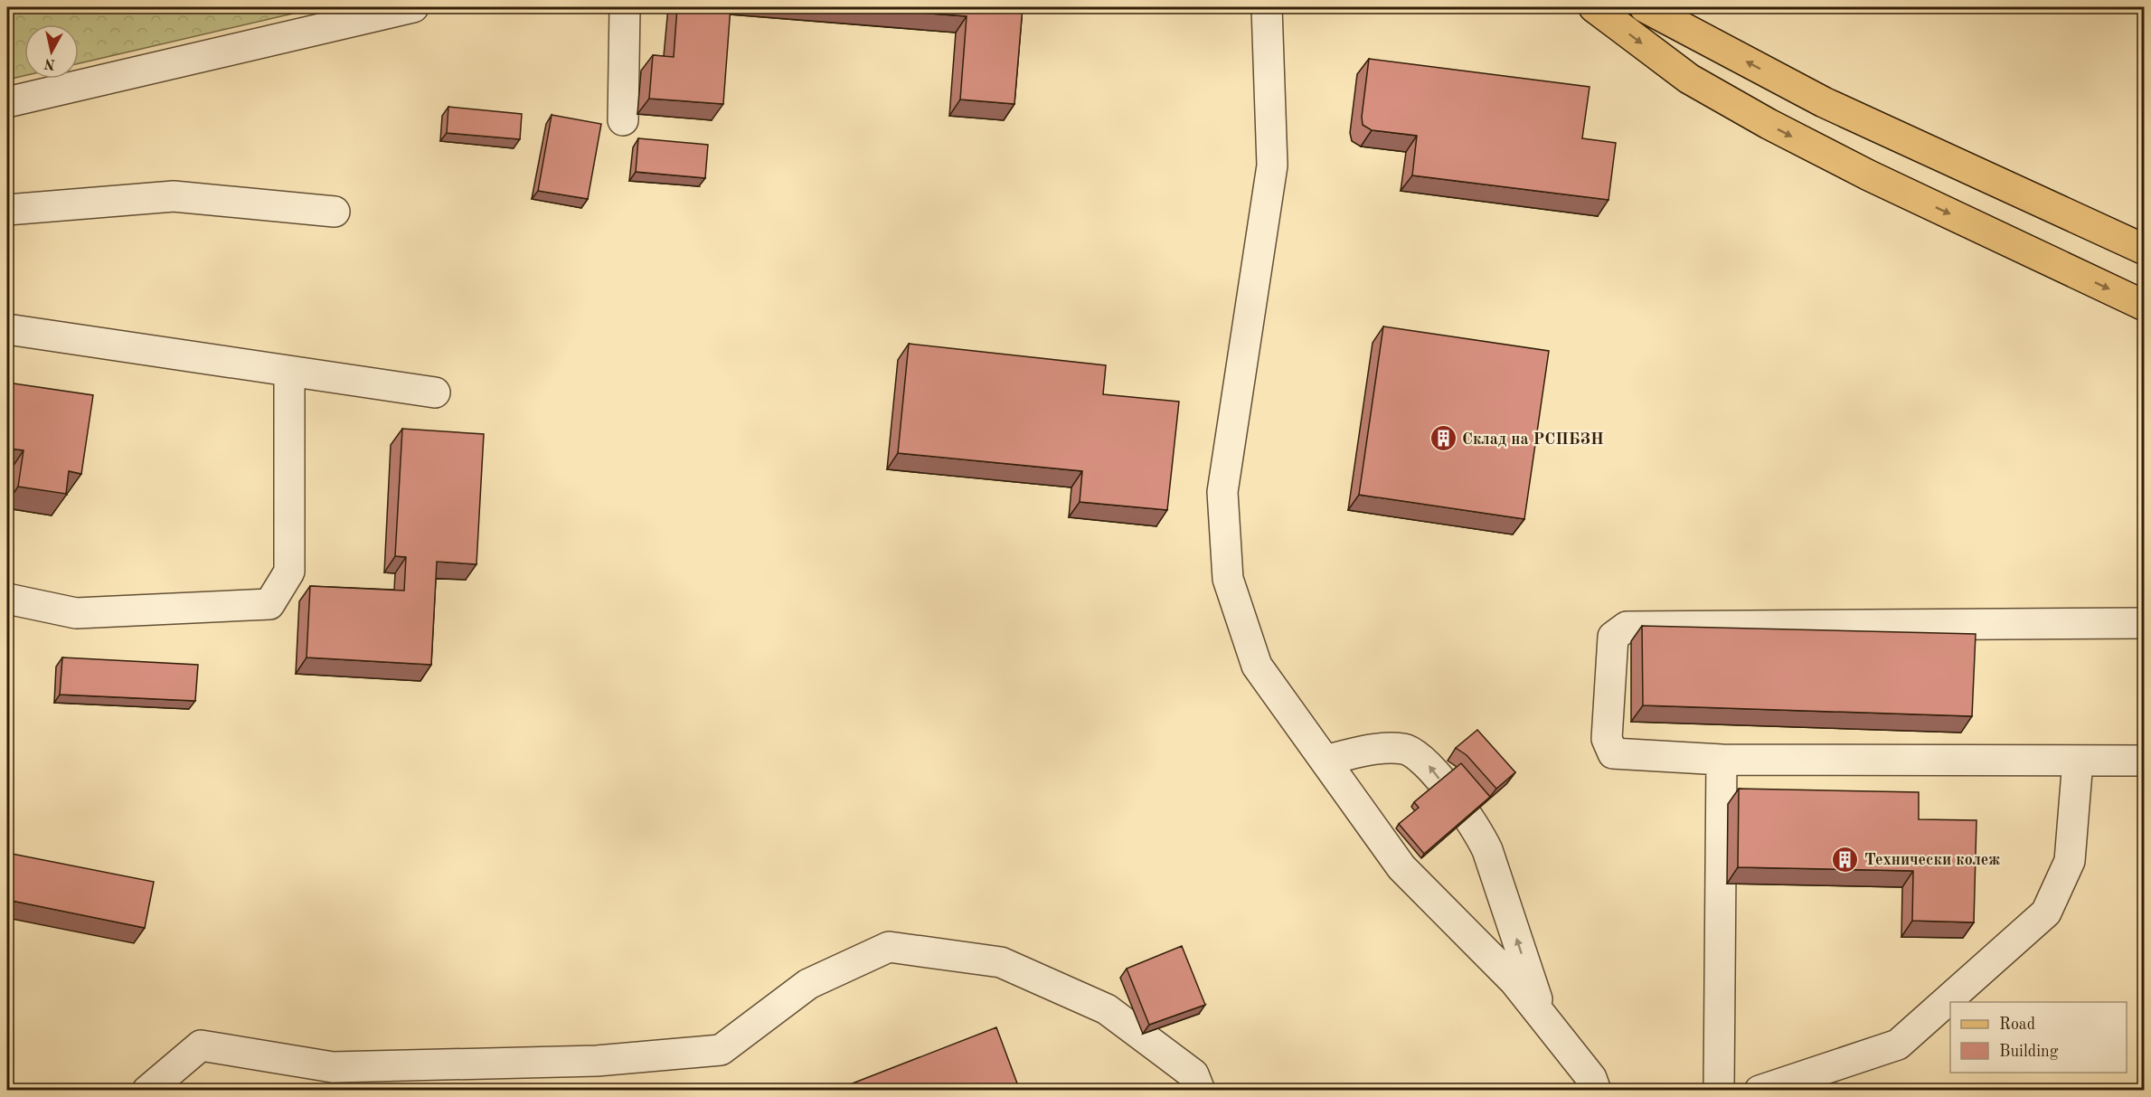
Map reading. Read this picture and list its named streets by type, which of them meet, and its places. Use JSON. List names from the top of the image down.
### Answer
{
  "places": {
    "building": ["Склад на РСПБЗН", "Технически колеж"]
  },
  "legend": ["Road", "Building"],
  "north": "bottom"
}
